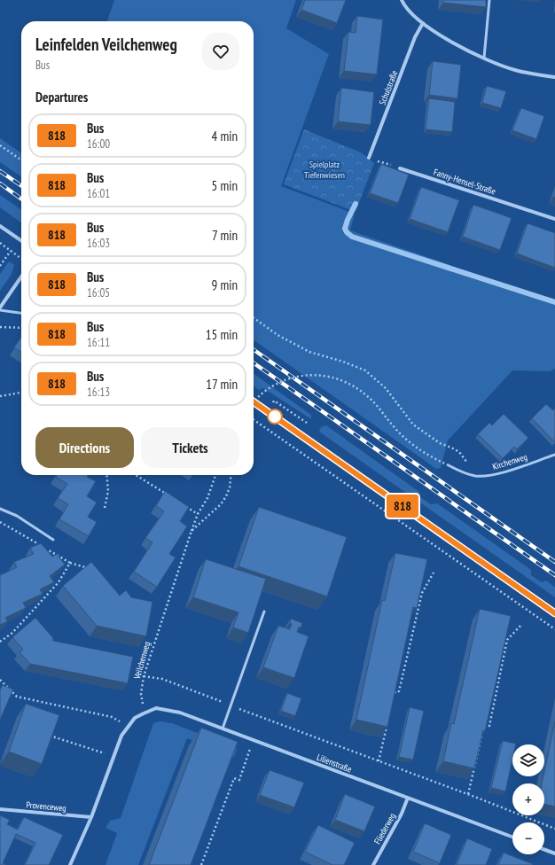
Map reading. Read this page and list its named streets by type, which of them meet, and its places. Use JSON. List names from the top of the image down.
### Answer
{
  "streets": {
    "street": [
      "Schulstraße",
      "Fanny-Hensel-Straße",
      "Lilienstraße",
      "Provenceweg",
      "Fliederweg"
    ],
    "lane": ["Kirchenweg"],
    "path": ["Veilchenweg"]
  },
  "crossings": [
    ["Veilchenweg", "Lilienstraße"],
    ["Lilienstraße", "Fliederweg"]
  ],
  "parks": ["Spielplatz Tiefenwiesen"],
  "lines": ["bus line 818"],
  "page": {
    "on_map": "818",
    "heading": [
      ["Leinfelden Veilchenweg", "Bus"],
      "Departures"
    ],
    "list": [
      {
        "mark": "818",
        "name": "Bus",
        "note": "16:00",
        "value": "4 min"
      },
      {
        "mark": "818",
        "name": "Bus",
        "note": "16:01",
        "value": "5 min"
      },
      {
        "mark": "818",
        "name": "Bus",
        "note": "16:03",
        "value": "7 min"
      },
      {
        "mark": "818",
        "name": "Bus",
        "note": "16:05",
        "value": "9 min"
      },
      {
        "mark": "818",
        "name": "Bus",
        "note": "16:11",
        "value": "15 min"
      },
      {
        "mark": "818",
        "name": "Bus",
        "note": "16:13",
        "value": "17 min"
      }
    ],
    "buttons": ["Directions", "Tickets"],
    "map_buttons": ["+", "−"]
  }
}
